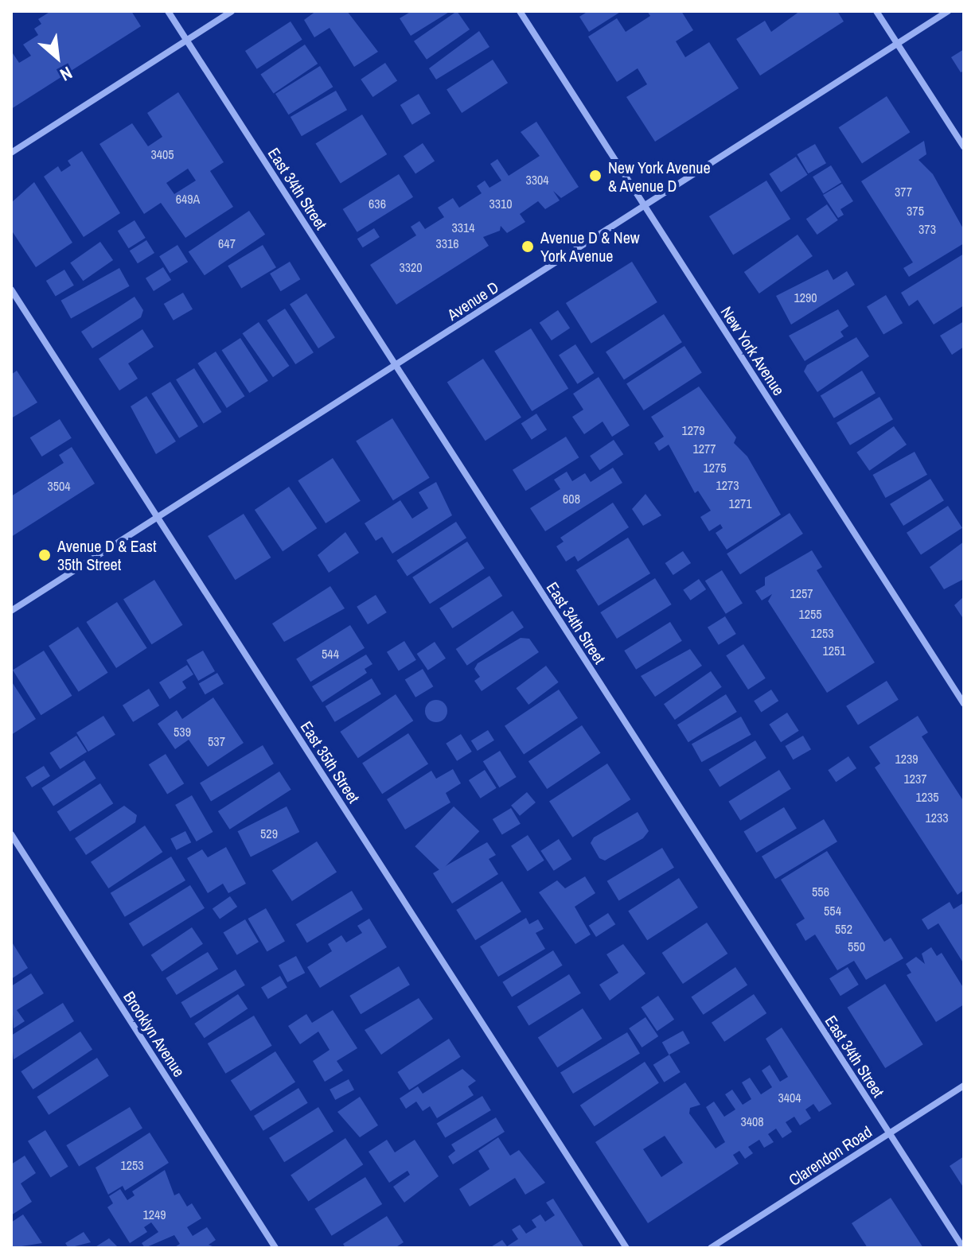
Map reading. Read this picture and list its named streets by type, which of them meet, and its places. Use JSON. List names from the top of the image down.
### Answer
{
  "streets": {
    "street": [
      "East 34th Street",
      "Avenue D",
      "New York Avenue",
      "East 35th Street",
      "Brooklyn Avenue",
      "Clarendon Road"
    ]
  },
  "crossings": [
    ["East 34th Street", "Avenue D"],
    ["East 34th Street", "Clarendon Road"],
    ["Avenue D", "New York Avenue"],
    ["Avenue D", "East 35th Street"]
  ],
  "places": ["New York Avenue & Avenue D", "Avenue D & New York Avenue", "Avenue D & East 35th Street"],
  "house_numbers": [
    "3405",
    "3304",
    "377",
    "649A",
    "636",
    "3310",
    "375",
    "3314",
    "373",
    "647",
    "3316",
    "3320",
    "1290",
    "1279",
    "1277",
    "1275",
    "1273",
    "3504",
    "608",
    "1271",
    "1257",
    "1255",
    "1253",
    "1251",
    "544",
    "539",
    "537",
    "1239",
    "1237",
    "1235",
    "1233",
    "529",
    "556",
    "554",
    "552",
    "550",
    "3404",
    "3408",
    "1253",
    "1249"
  ],
  "north": "bottom right"
}
